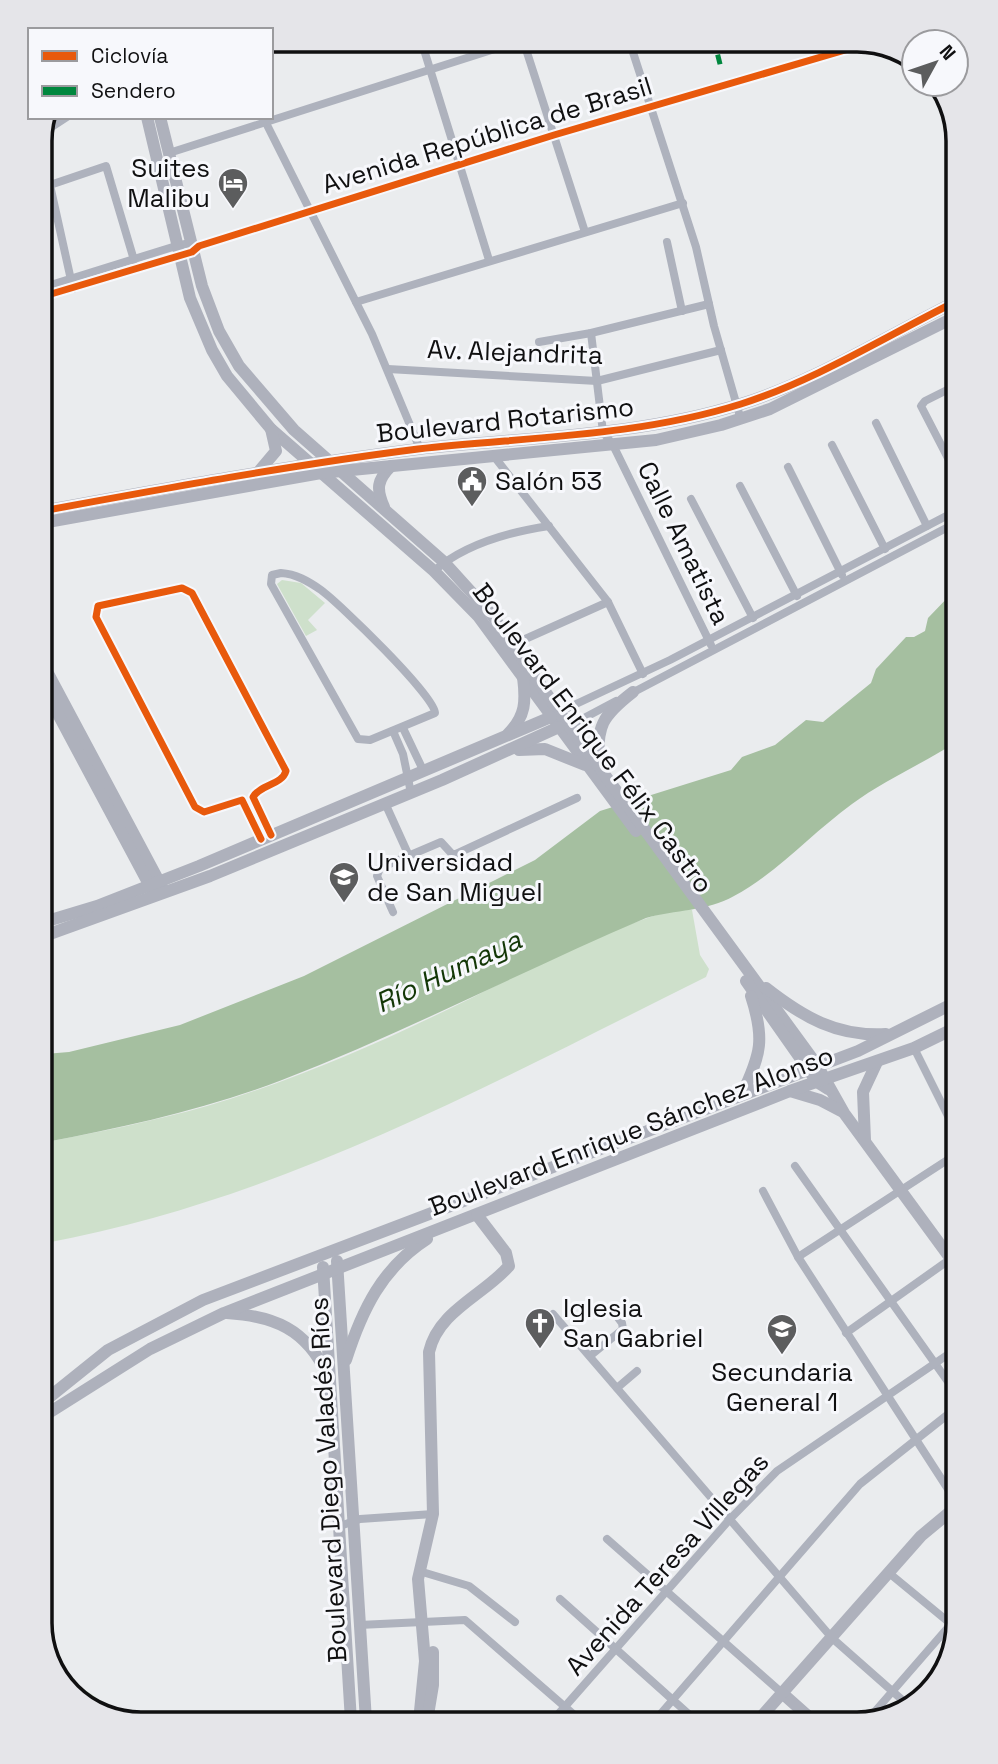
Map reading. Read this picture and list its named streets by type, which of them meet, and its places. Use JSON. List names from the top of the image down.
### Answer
{
  "streets": {
    "main road": [
      "Boulevard Rotarismo",
      "Boulevard Enrique Félix Castro",
      "Boulevard Enrique Sánchez Alonso",
      "Boulevard Diego Valadés Ríos"
    ],
    "street": [
      "Avenida República de Brasil",
      "Av. Alejandrita",
      "Calle Amatista",
      "Avenida Teresa Villegas"
    ]
  },
  "crossings": [
    ["Avenida República de Brasil", "Boulevard Enrique Félix Castro"],
    ["Boulevard Rotarismo", "Calle Amatista"],
    ["Boulevard Rotarismo", "Boulevard Enrique Félix Castro"],
    ["Boulevard Enrique Félix Castro", "Boulevard Enrique Sánchez Alonso"],
    ["Boulevard Enrique Sánchez Alonso", "Boulevard Diego Valadés Ríos"]
  ],
  "water": ["Río Humaya"],
  "places": {
    "hotel": ["Suites Malibu"],
    "public building": ["Salón 53"],
    "school or university": ["Universidad de San Miguel", "Secundaria General 1"],
    "church": ["Iglesia San Gabriel"]
  },
  "legend": ["Ciclovía", "Sendero"],
  "north": "top right"
}
